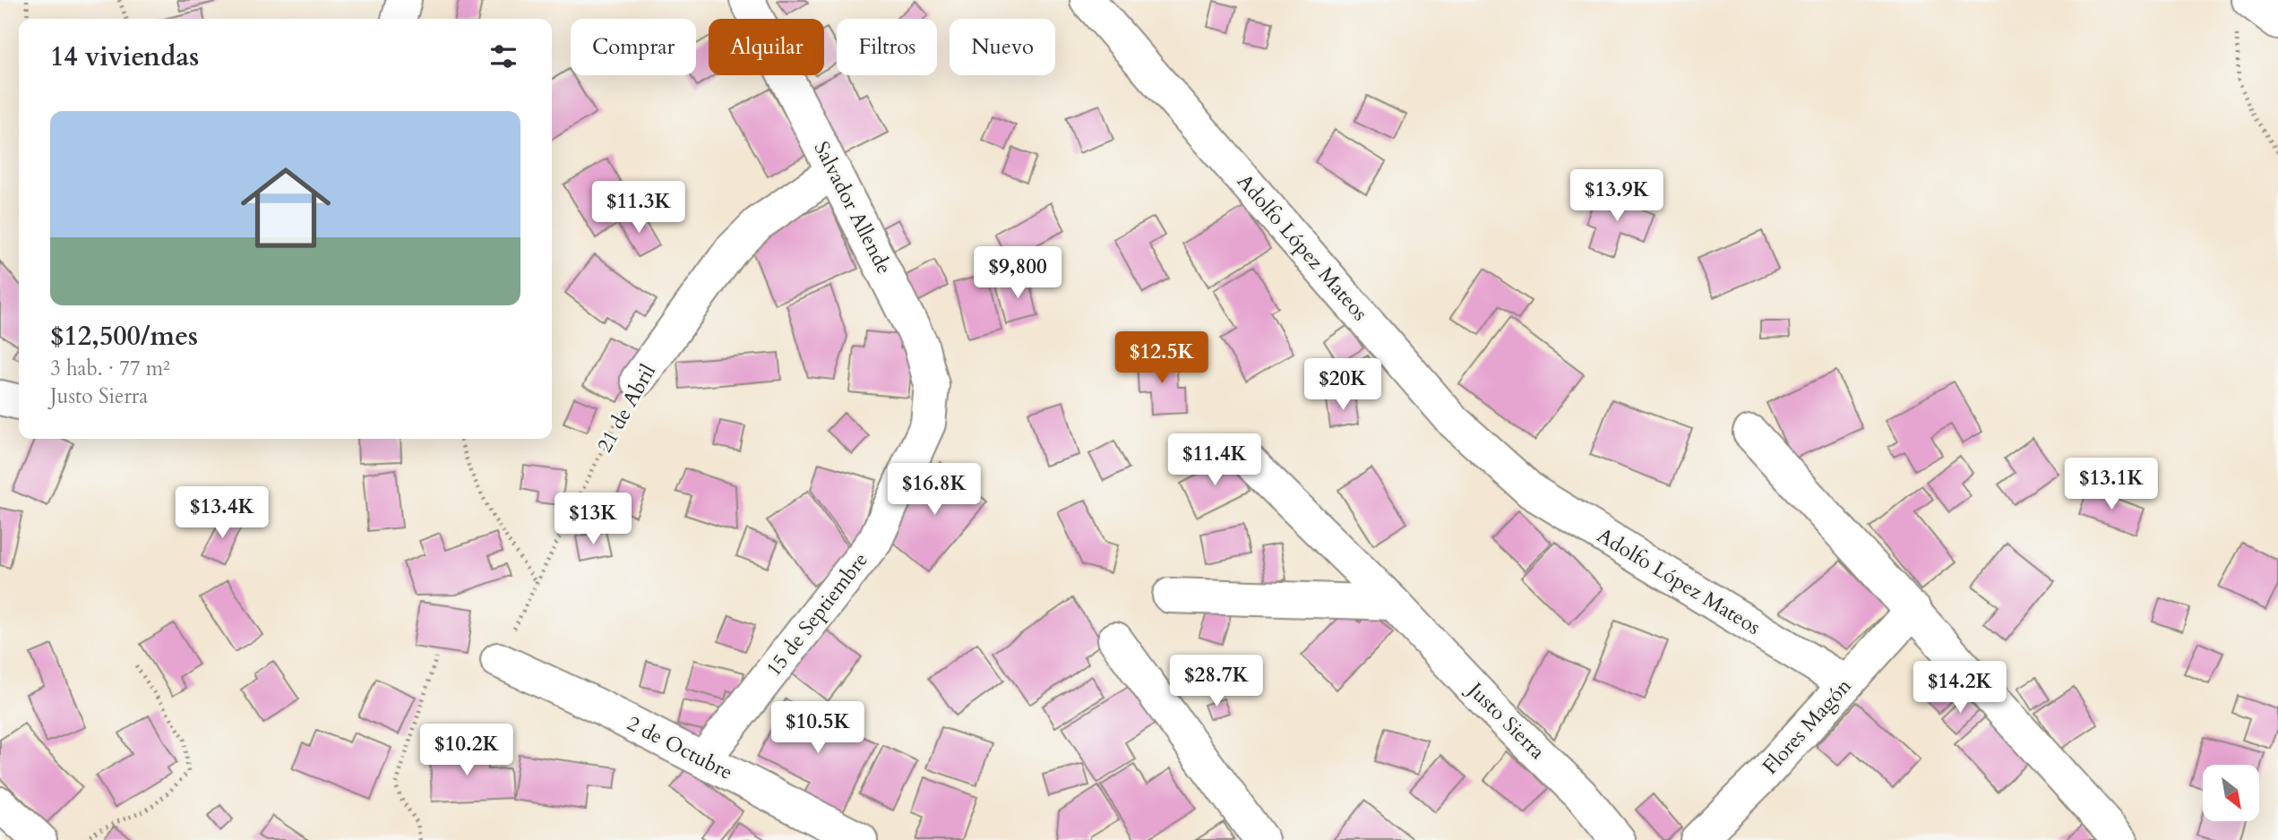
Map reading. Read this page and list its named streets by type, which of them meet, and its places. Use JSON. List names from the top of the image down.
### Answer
{
  "streets": {
    "main road": [
      "Salvador Allende",
      "Adolfo López Mateos",
      "21 de Abril",
      "15 de Septiembre",
      "Justo Sierra",
      "Flores Magón",
      "2 de Octubre"
    ]
  },
  "crossings": [
    ["Salvador Allende", "21 de Abril"],
    ["Salvador Allende", "15 de Septiembre"],
    ["Adolfo López Mateos", "Flores Magón"],
    ["21 de Abril", "2 de Octubre"],
    ["15 de Septiembre", "2 de Octubre"]
  ],
  "north": "bottom right",
  "page": {
    "chip": [
      "Comprar",
      "Alquilar",
      "Filtros",
      "Nuevo"
    ],
    "heading": "14 viviendas",
    "list": [
      {
        "name": "$12,500/mes",
        "note": "3 hab. · 77 m² · Justo Sierra"
      }
    ],
    "price": [
      "$13.9K",
      "$11.3K",
      "$9,800",
      "$12.5K",
      "$20K",
      "$11.4K",
      "$13.1K",
      "$16.8K",
      "$13.4K",
      "$13K",
      "$28.7K",
      "$14.2K",
      "$10.5K",
      "$10.2K"
    ]
  }
}
